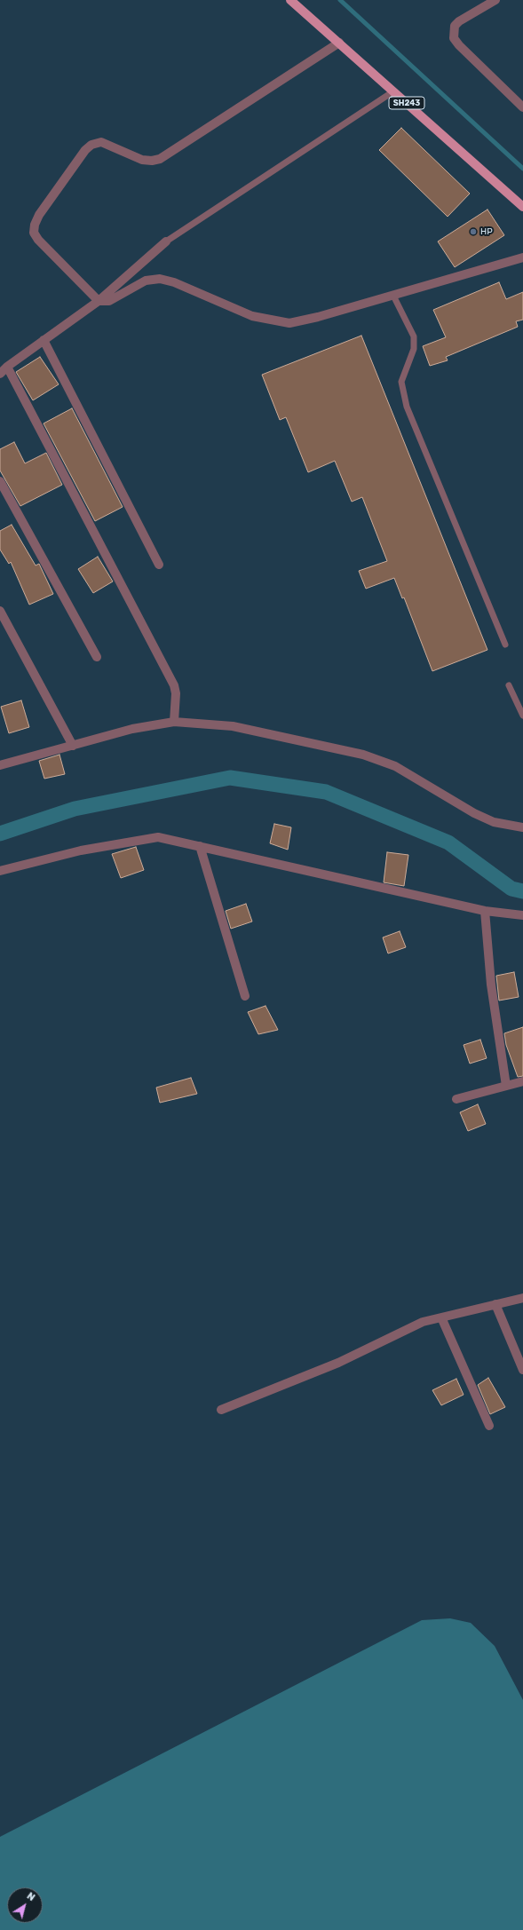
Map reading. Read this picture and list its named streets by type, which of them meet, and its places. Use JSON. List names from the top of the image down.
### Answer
{
  "streets": {
    "main road": ["SH243"]
  },
  "places": ["HP"],
  "north": "top right"
}
